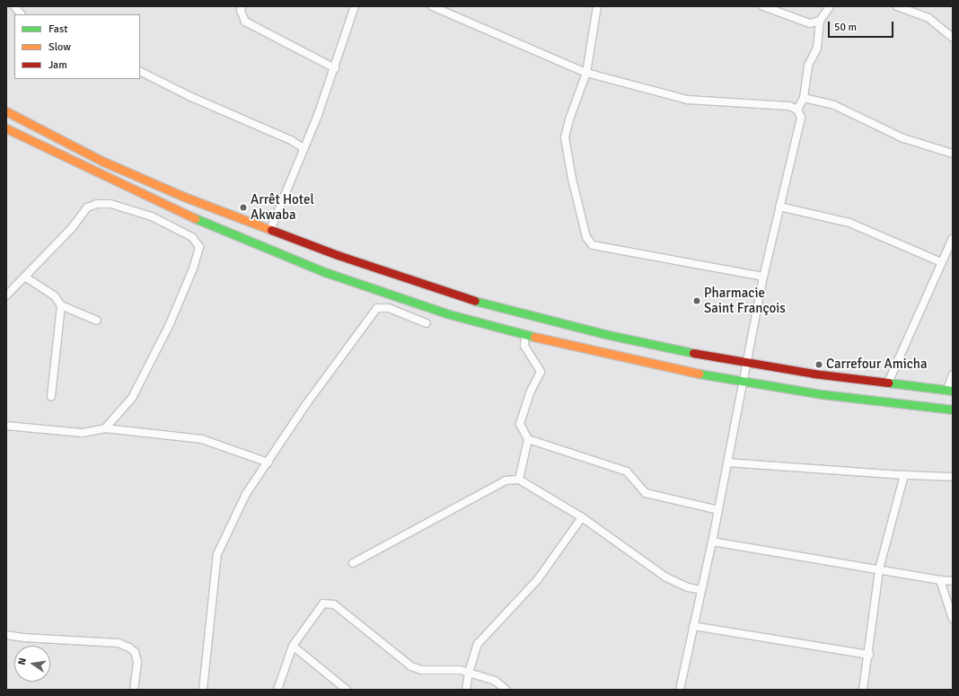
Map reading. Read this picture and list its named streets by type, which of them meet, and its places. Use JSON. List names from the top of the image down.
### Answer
{
  "places": ["Arrêt Hotel Akwaba", "Pharmacie Saint François", "Carrefour Amicha"],
  "legend": ["Fast", "Slow", "Jam"],
  "scale_bar": "50 m",
  "north": "left"
}
